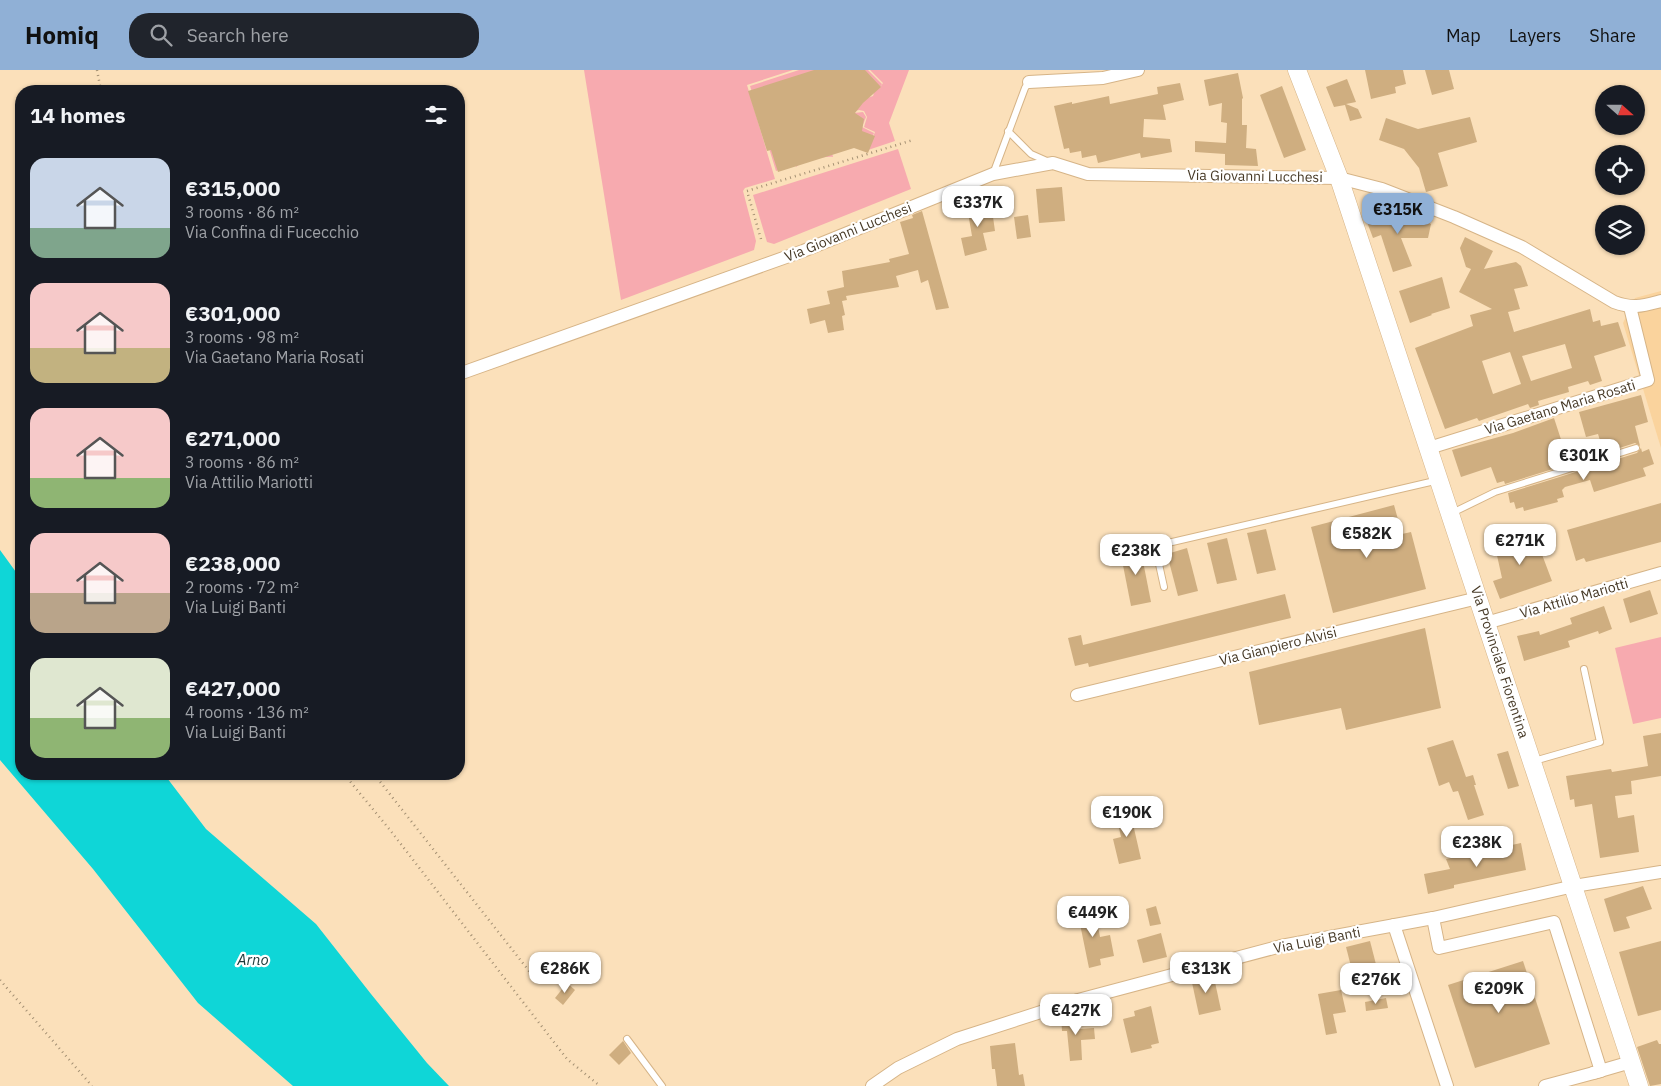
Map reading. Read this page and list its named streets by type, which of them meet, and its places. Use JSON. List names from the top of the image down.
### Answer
{
  "streets": {
    "main road": ["Via Provinciale Fiorentina"],
    "street": [
      "Via Giovanni Lucchesi",
      "Via Gaetano Maria Rosati",
      "Via Attilio Mariotti",
      "Via Gianpiero Alvisi",
      "Via Luigi Banti"
    ]
  },
  "crossings": [
    ["Via Giovanni Lucchesi", "Via Gaetano Maria Rosati"],
    ["Via Giovanni Lucchesi", "Via Provinciale Fiorentina"],
    ["Via Gaetano Maria Rosati", "Via Provinciale Fiorentina"],
    ["Via Attilio Mariotti", "Via Provinciale Fiorentina"],
    ["Via Gianpiero Alvisi", "Via Provinciale Fiorentina"],
    ["Via Provinciale Fiorentina", "Via Luigi Banti"]
  ],
  "water": ["Arno"],
  "north": "right",
  "page": {
    "header": "Homiq",
    "search": "Search here",
    "nav": ["Map", "Layers", "Share"],
    "heading": "14 homes",
    "list": [
      {
        "name": "€315,000",
        "note": "3 rooms · 86 m² · Via Confina di Fucecchio"
      },
      {
        "name": "€301,000",
        "note": "3 rooms · 98 m² · Via Gaetano Maria Rosati"
      },
      {
        "name": "€271,000",
        "note": "3 rooms · 86 m² · Via Attilio Mariotti"
      },
      {
        "name": "€238,000",
        "note": "2 rooms · 72 m² · Via Luigi Banti"
      },
      {
        "name": "€427,000",
        "note": "4 rooms · 136 m² · Via Luigi Banti"
      }
    ],
    "price": [
      "€337K",
      "€315K",
      "€301K",
      "€582K",
      "€271K",
      "€238K",
      "€190K",
      "€238K",
      "€449K",
      "€286K",
      "€313K",
      "€276K",
      "€209K",
      "€427K"
    ]
  }
}
